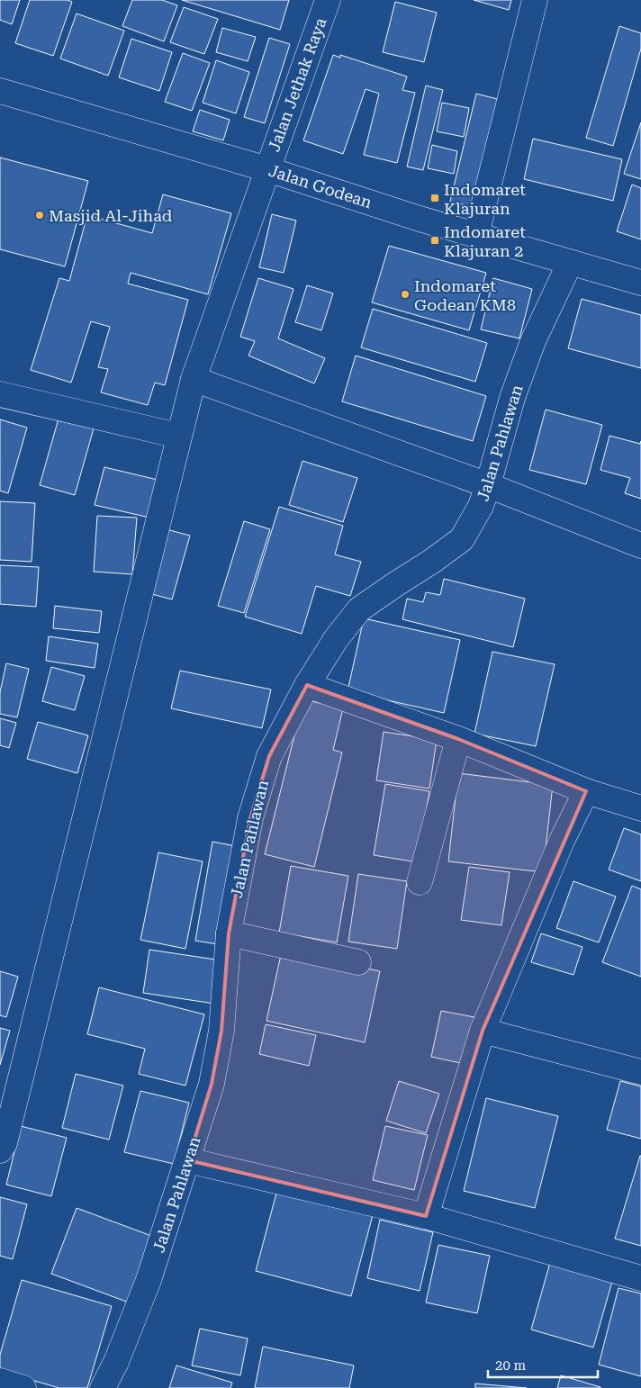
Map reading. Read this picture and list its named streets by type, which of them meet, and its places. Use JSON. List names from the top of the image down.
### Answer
{
  "streets": {
    "street": ["Jalan Jethak Raya", "Jalan Godean", "Jalan Pahlawan"]
  },
  "crossings": [
    ["Jalan Jethak Raya", "Jalan Godean"],
    ["Jalan Godean", "Jalan Pahlawan"]
  ],
  "places": {
    "transit": ["Indomaret Klajuran", "Indomaret Klajuran 2"],
    "other": ["Masjid Al-Jihad", "Indomaret Godean KM8"]
  },
  "scale_bar": "20 m"
}
